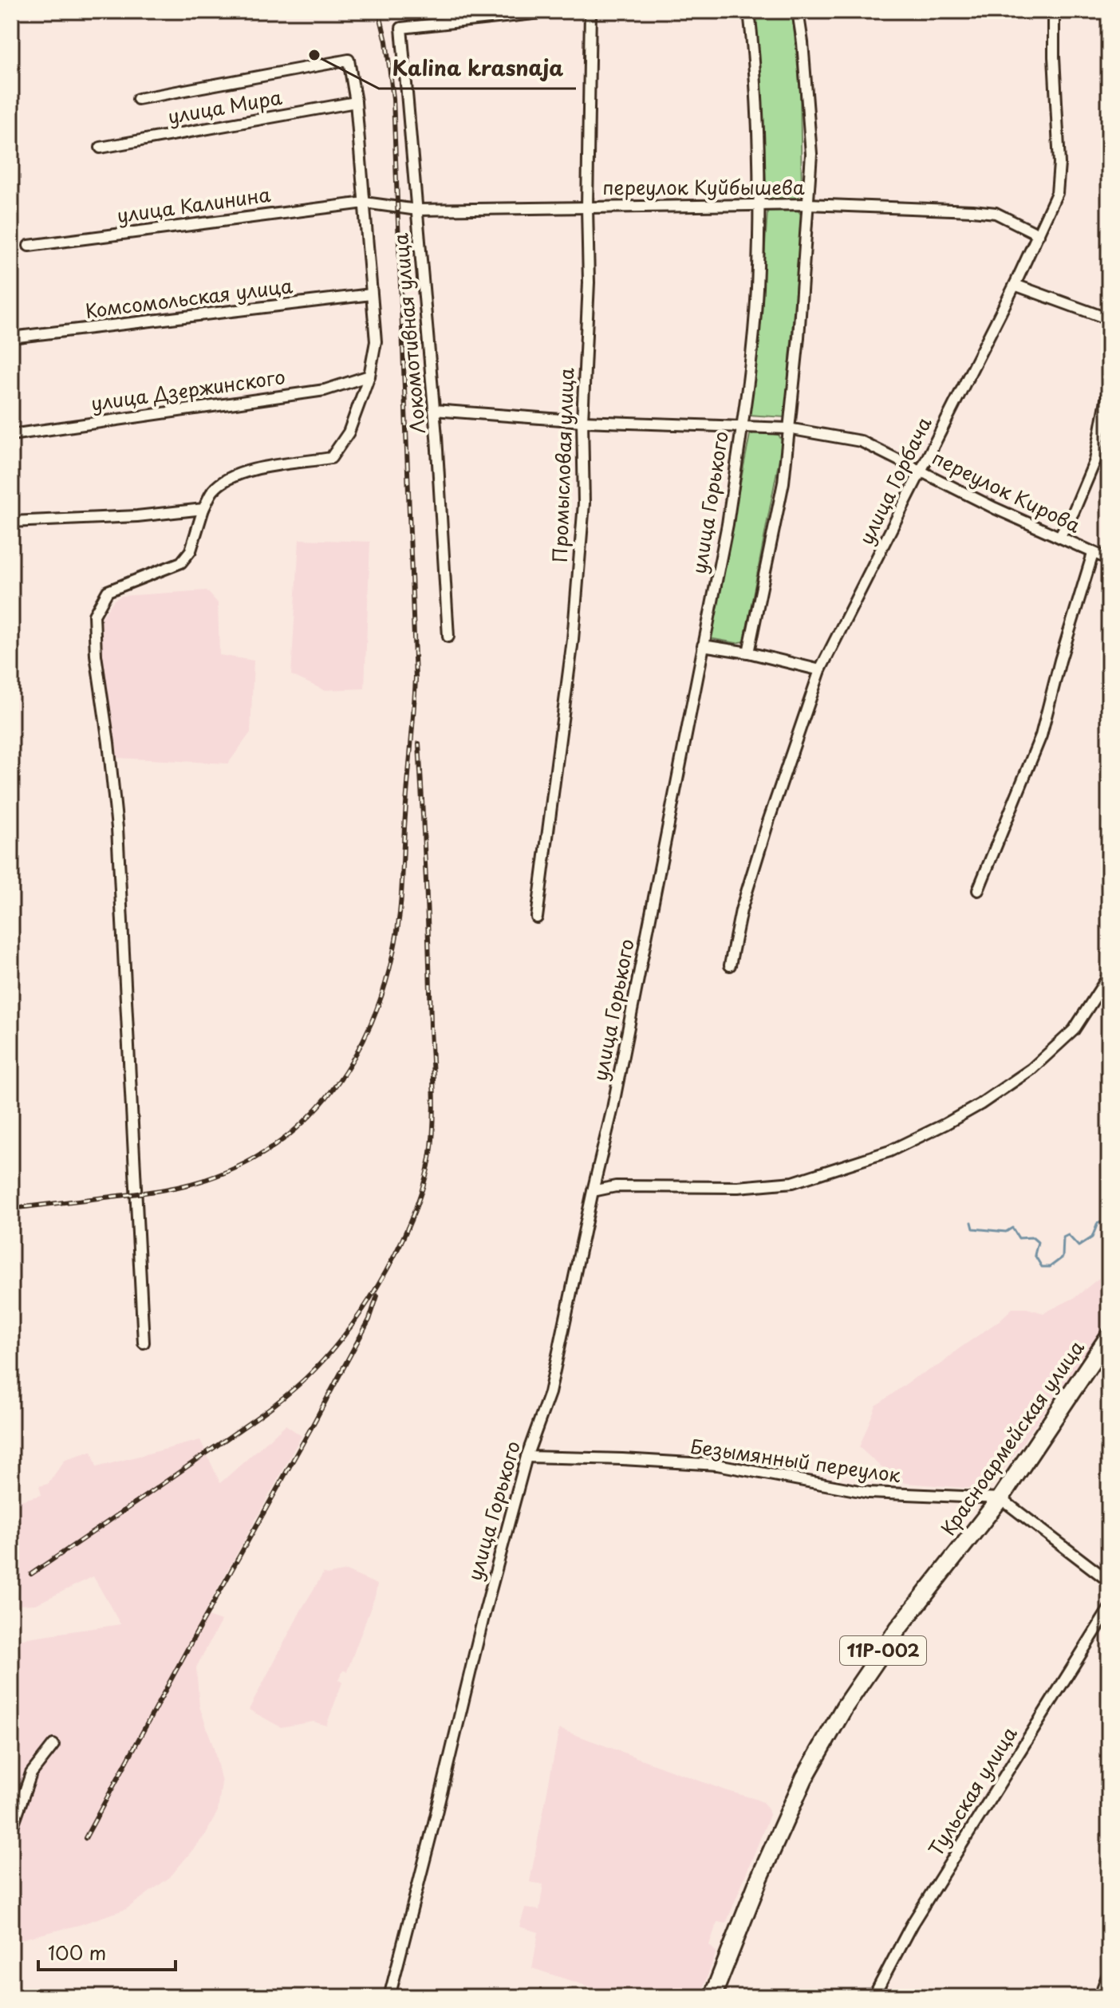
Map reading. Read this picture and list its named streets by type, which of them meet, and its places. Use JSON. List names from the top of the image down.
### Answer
{
  "streets": {
    "main road": ["Красноармейская улица", "11Р-002"],
    "street": [
      "улица Мира",
      "переулок Куйбышева",
      "улица Калинина",
      "Комсомольская улица",
      "Локомотивная улица",
      "улица Дзержинского",
      "Промысловая улица",
      "улица Горбача",
      "переулок Кирова",
      "улица Горького",
      "Безымянный переулок",
      "Тульская улица"
    ]
  },
  "crossings": [
    ["переулок Куйбышева", "улица Калинина"],
    ["переулок Куйбышева", "Локомотивная улица"],
    ["переулок Куйбышева", "Промысловая улица"],
    ["переулок Куйбышева", "улица Горбача"],
    ["переулок Куйбышева", "улица Горького"],
    ["Локомотивная улица", "переулок Кирова"],
    ["Промысловая улица", "переулок Кирова"],
    ["улица Горбача", "переулок Кирова"],
    ["переулок Кирова", "улица Горького"],
    ["улица Горького", "Безымянный переулок"],
    ["Красноармейская улица", "Безымянный переулок"]
  ],
  "places": ["Kalina krasnaja"],
  "scale_bar": "100 m"
}
